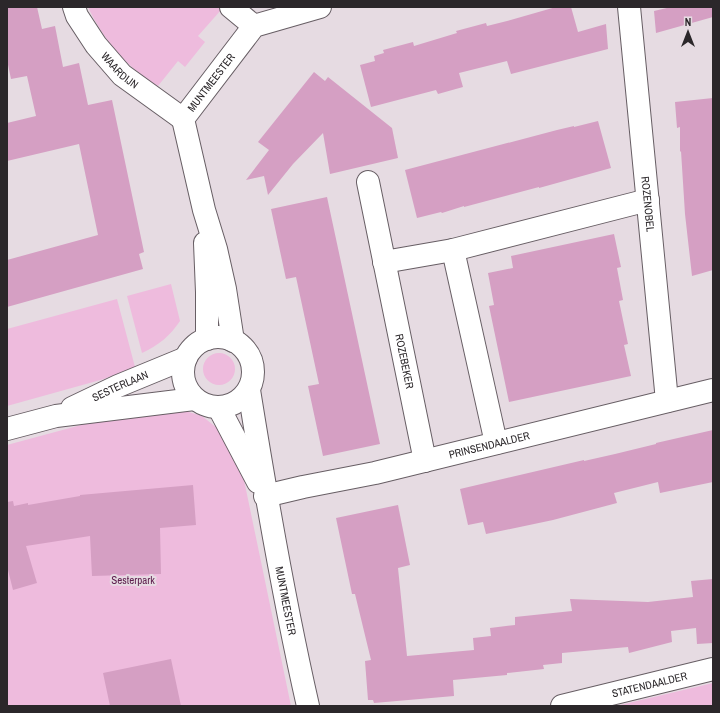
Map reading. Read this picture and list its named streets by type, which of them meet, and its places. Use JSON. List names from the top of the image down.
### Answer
{
  "streets": {
    "street": [
      "WAARDIJN",
      "MUNTMEESTER",
      "ROZENOBEL",
      "ROZEBEKER",
      "SESTERLAAN",
      "PRINSENDAALDER",
      "STATENDAALDER"
    ]
  },
  "crossings": [
    ["WAARDIJN", "MUNTMEESTER"],
    ["MUNTMEESTER", "SESTERLAAN"],
    ["MUNTMEESTER", "PRINSENDAALDER"],
    ["ROZENOBEL", "PRINSENDAALDER"],
    ["ROZEBEKER", "PRINSENDAALDER"]
  ],
  "parks": ["Sesterpark"],
  "north": "top"
}
